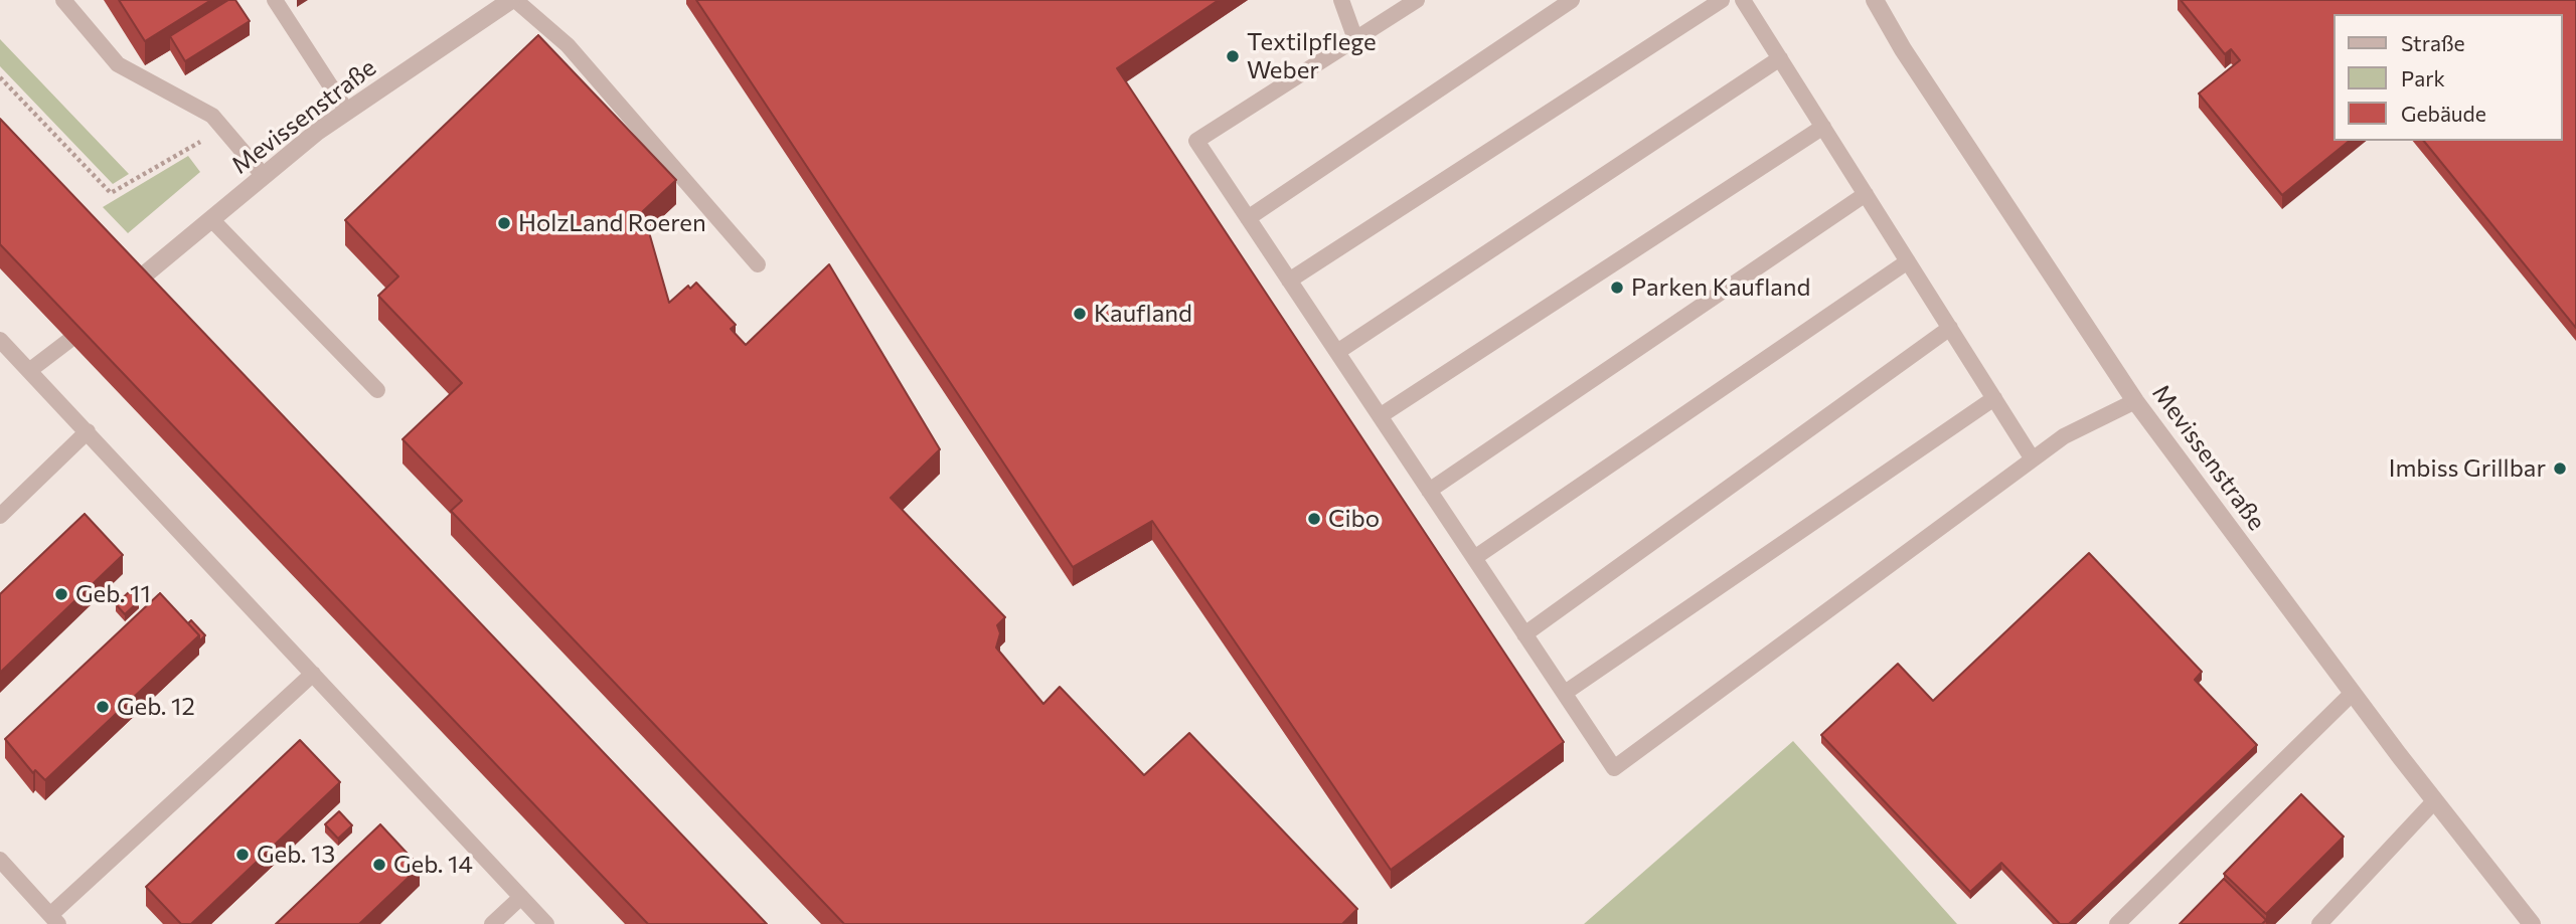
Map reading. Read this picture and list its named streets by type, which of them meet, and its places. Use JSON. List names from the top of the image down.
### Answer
{
  "streets": {
    "street": ["Mevissenstraße"]
  },
  "places": [
    "Textilpflege Weber",
    "HolzLand Roeren",
    "Parken Kaufland",
    "Kaufland",
    "Imbiss Grillbar",
    "Cibo",
    "Geb. 11",
    "Geb. 12",
    "Geb. 13",
    "Geb. 14"
  ],
  "legend": ["Straße", "Park", "Gebäude"]
}
